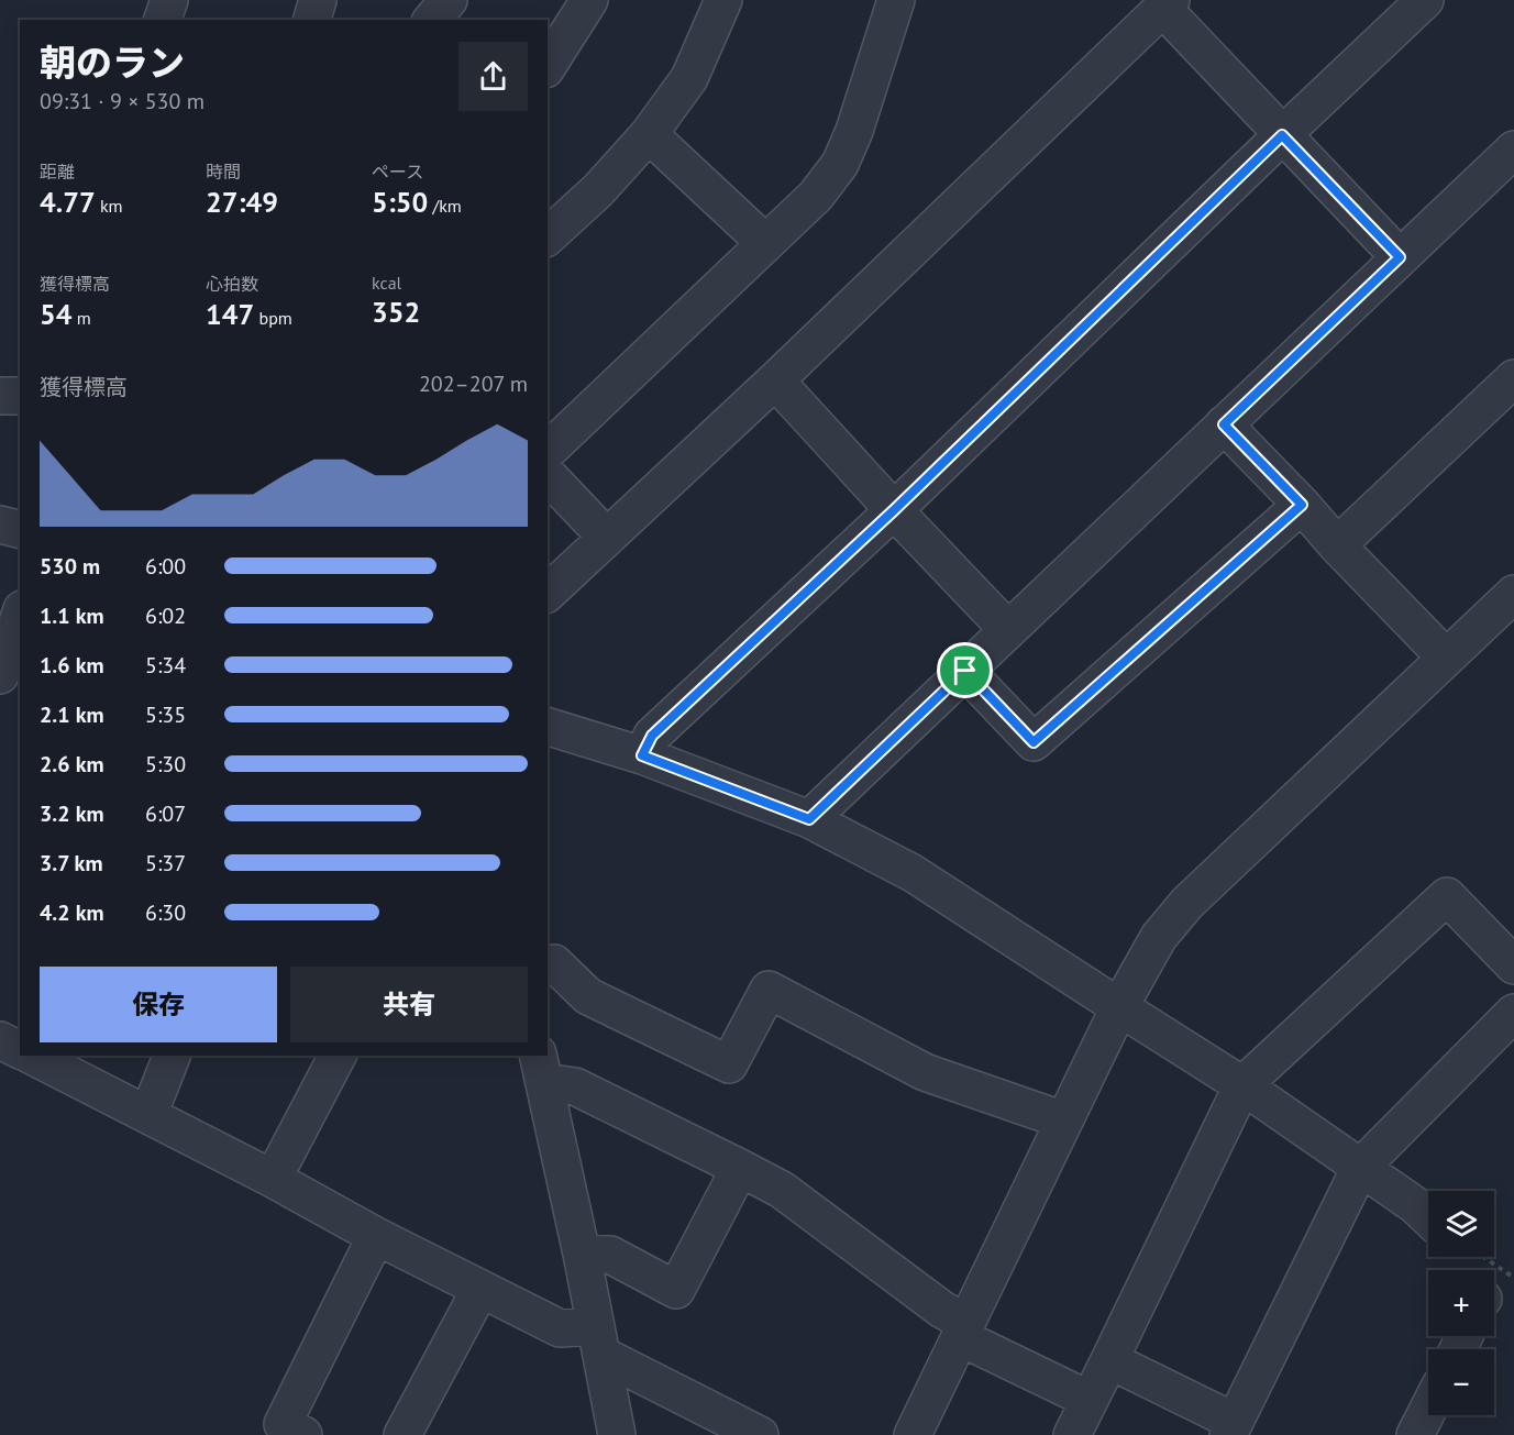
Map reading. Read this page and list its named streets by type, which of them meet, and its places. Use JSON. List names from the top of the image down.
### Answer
{
  "page": {
    "heading": ["朝のラン", "09:31 · 9 × 530 m"],
    "stats": [
      ["距離", "4.77 km"],
      ["時間", "27:49"],
      ["ペース", "5:50 /km"],
      ["獲得標高", "54 m"],
      ["心拍数", "147 bpm"],
      ["kcal", "352"]
    ],
    "chart": ["獲得標高", "202–207 m"],
    "list": [
      {
        "name": "530 m",
        "note": "6:00"
      },
      {
        "name": "1.1 km",
        "note": "6:02"
      },
      {
        "name": "1.6 km",
        "note": "5:34"
      },
      {
        "name": "2.1 km",
        "note": "5:35"
      },
      {
        "name": "2.6 km",
        "note": "5:30"
      },
      {
        "name": "3.2 km",
        "note": "6:07"
      },
      {
        "name": "3.7 km",
        "note": "5:37"
      },
      {
        "name": "4.2 km",
        "note": "6:30"
      }
    ],
    "buttons": ["保存", "共有"],
    "map_buttons": ["+", "−"]
  }
}
